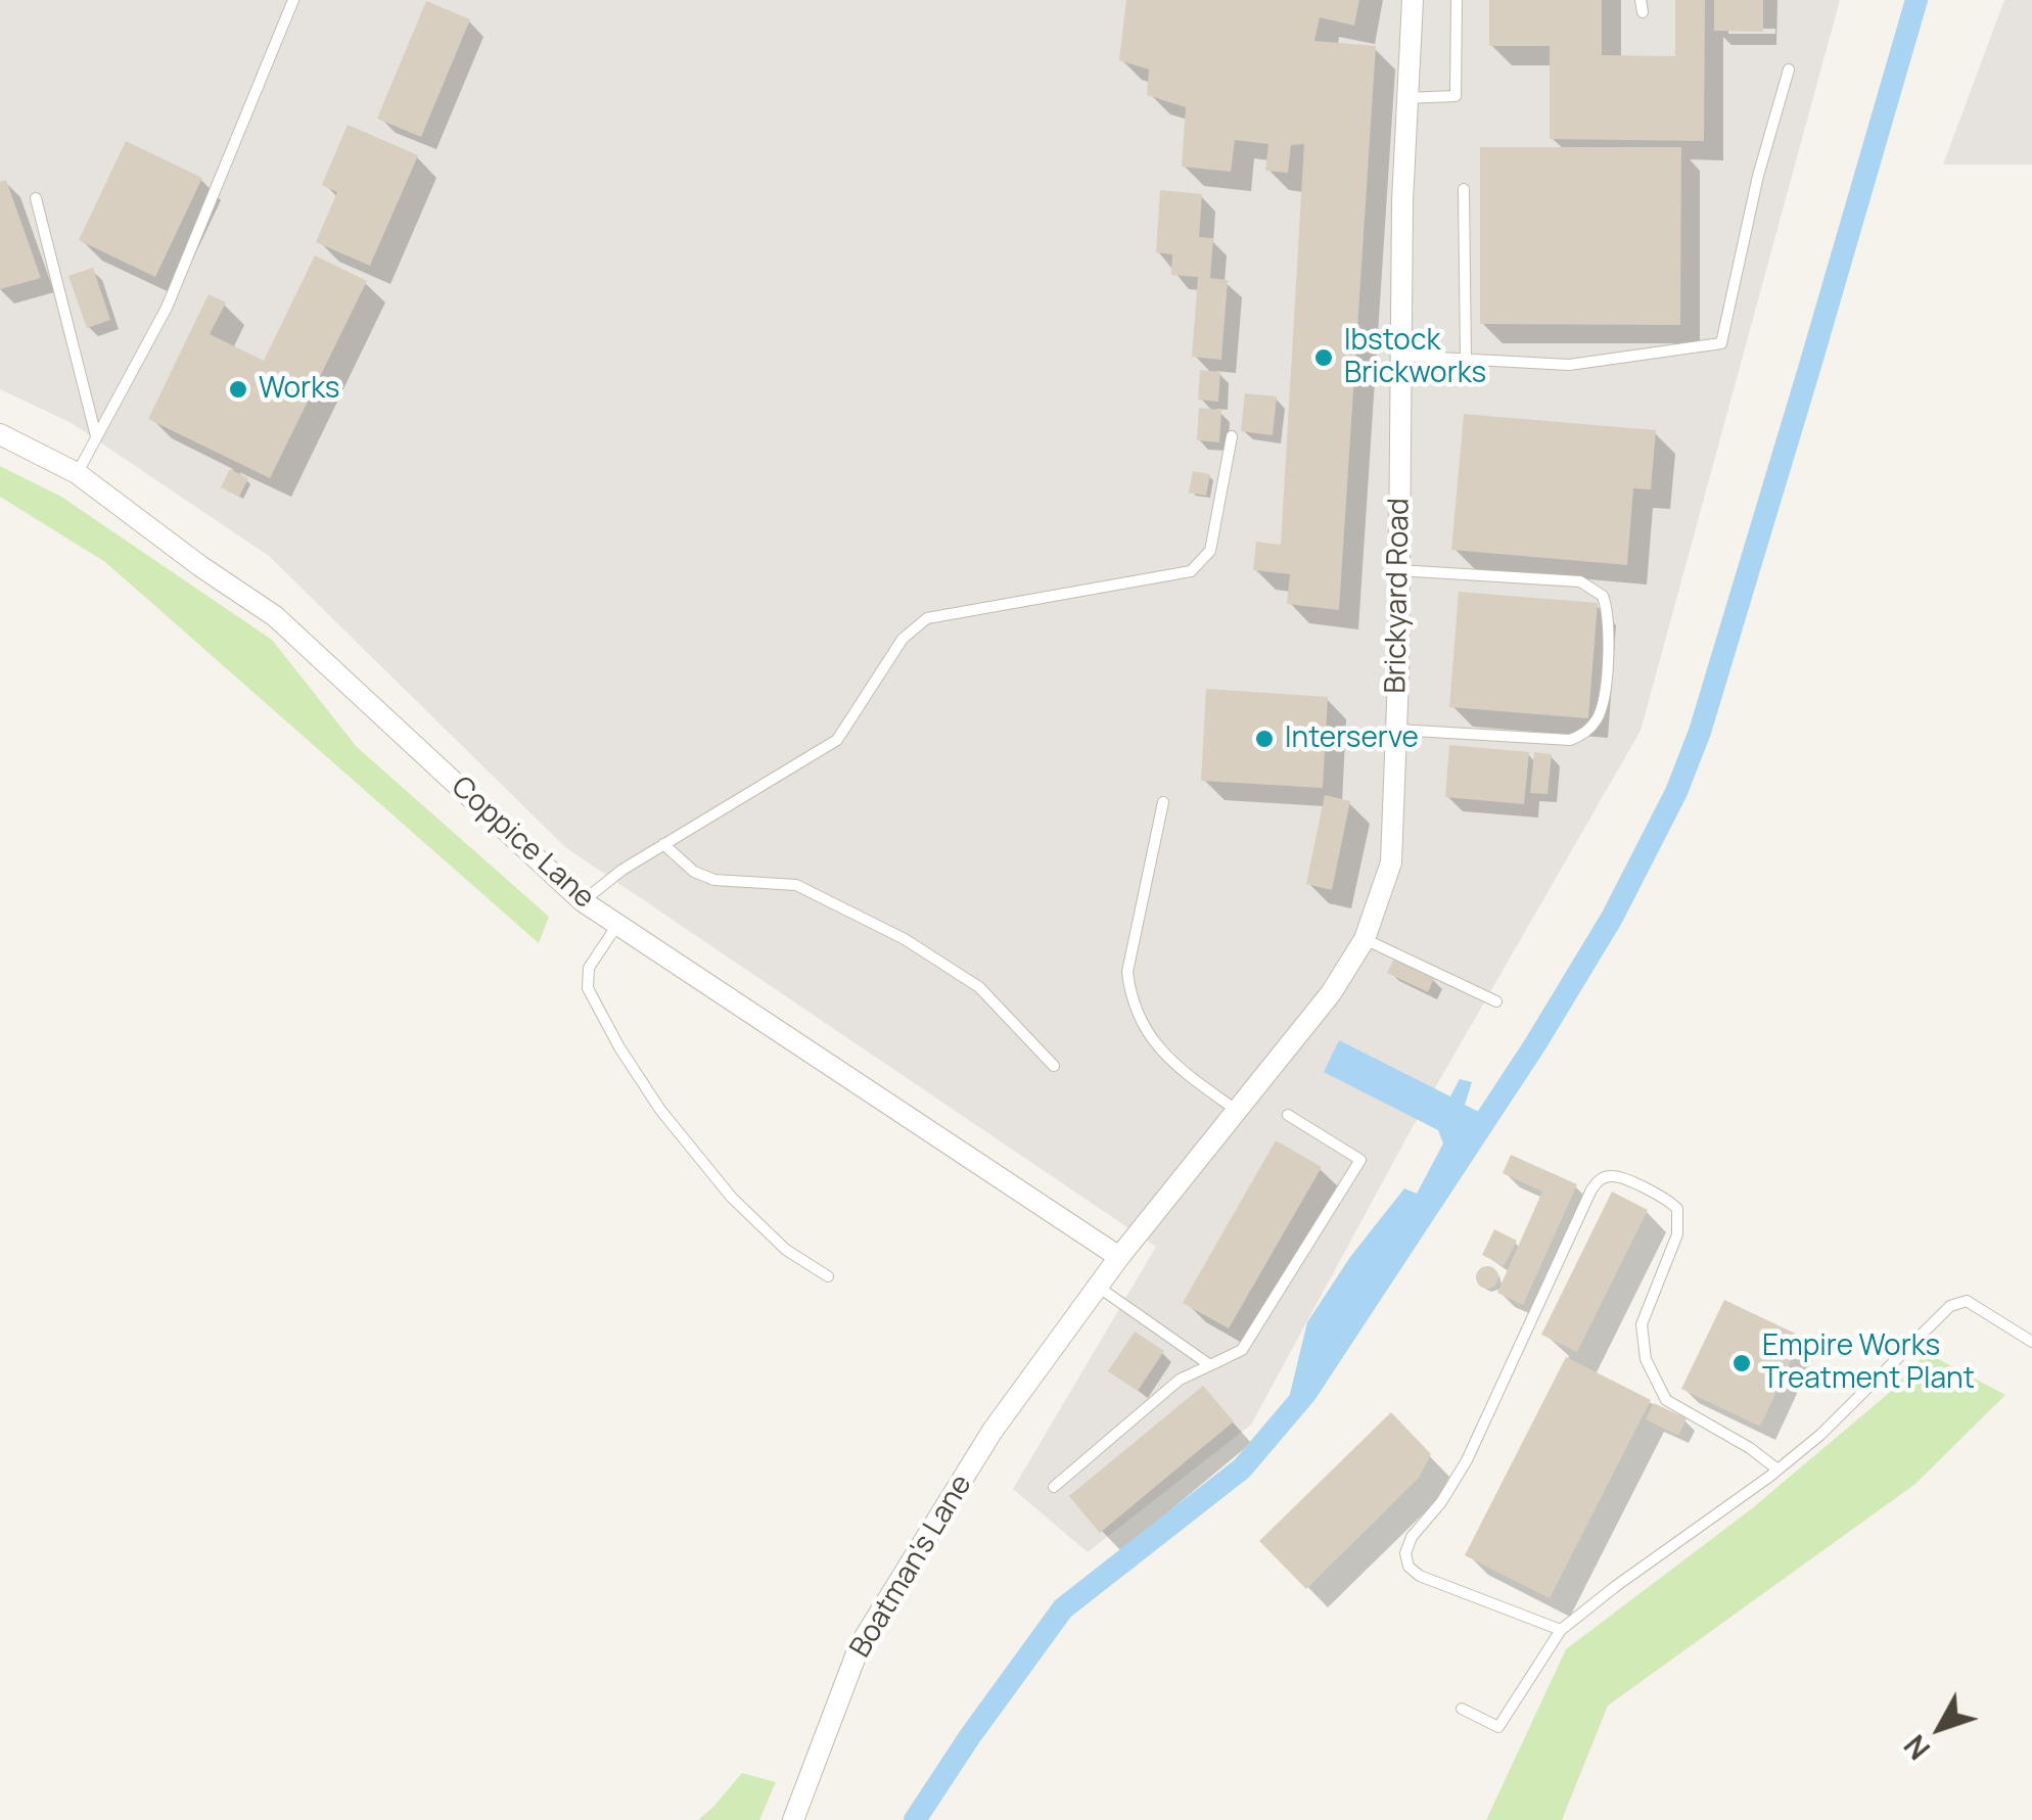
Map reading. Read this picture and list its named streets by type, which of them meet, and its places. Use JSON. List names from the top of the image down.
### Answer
{
  "streets": {
    "street": ["Brickyard Road", "Coppice Lane", "Boatman's Lane"]
  },
  "crossings": [
    ["Brickyard Road", "Coppice Lane"],
    ["Brickyard Road", "Boatman's Lane"]
  ],
  "places": [
    "Ibstock Brickworks",
    "Works",
    "Interserve",
    "Empire Works Treatment Plant"
  ],
  "north": "bottom left"
}
